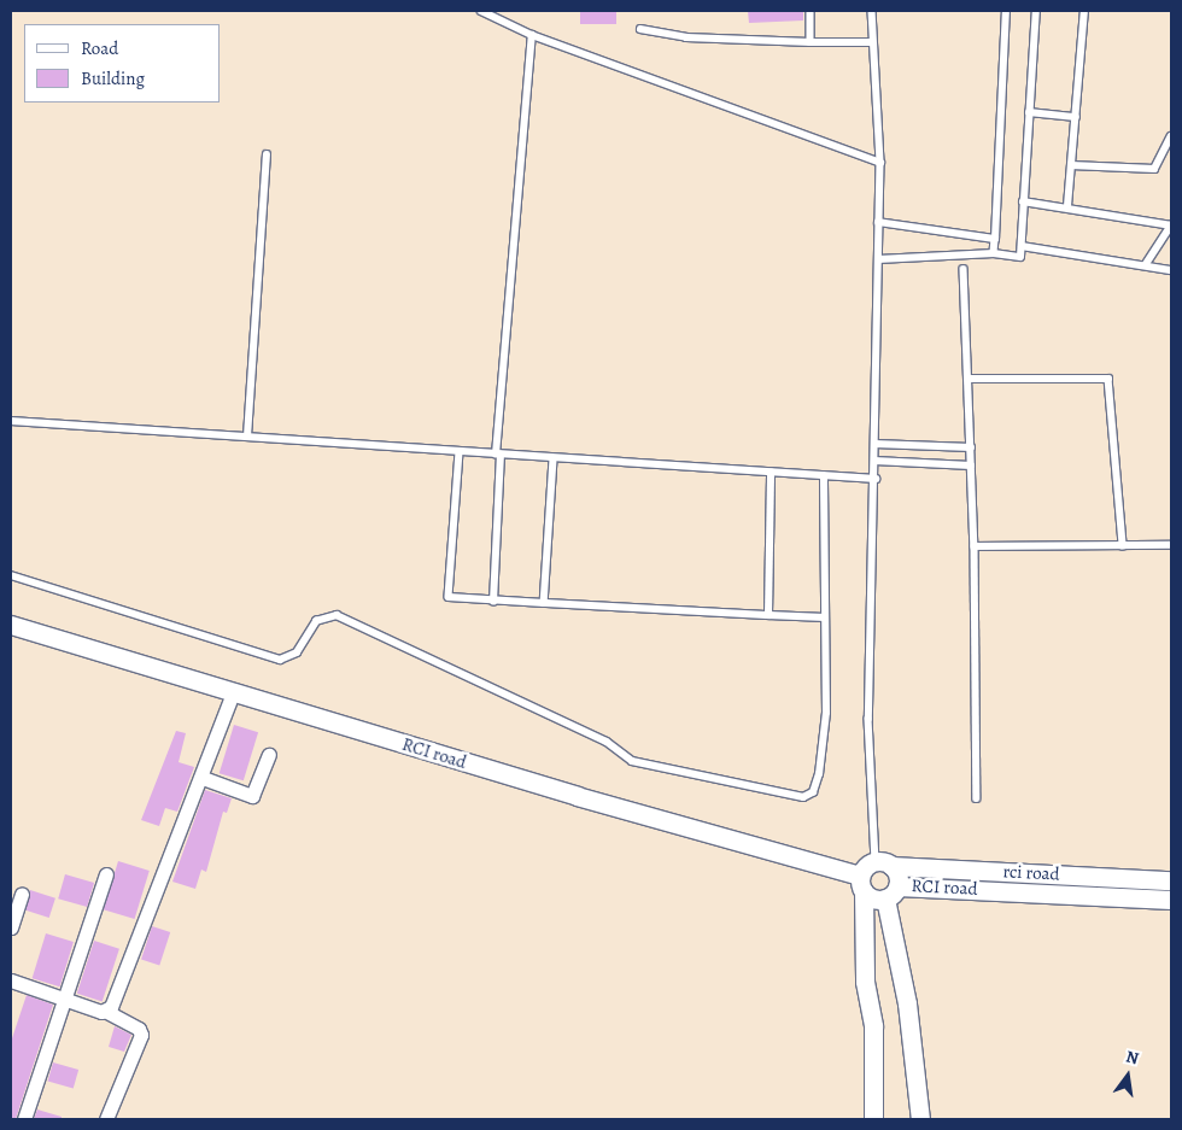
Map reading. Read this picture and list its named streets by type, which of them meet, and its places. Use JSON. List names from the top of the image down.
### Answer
{
  "streets": {
    "main road": ["RCI road", "rci road"]
  },
  "legend": ["Road", "Building"],
  "north": "top"
}
